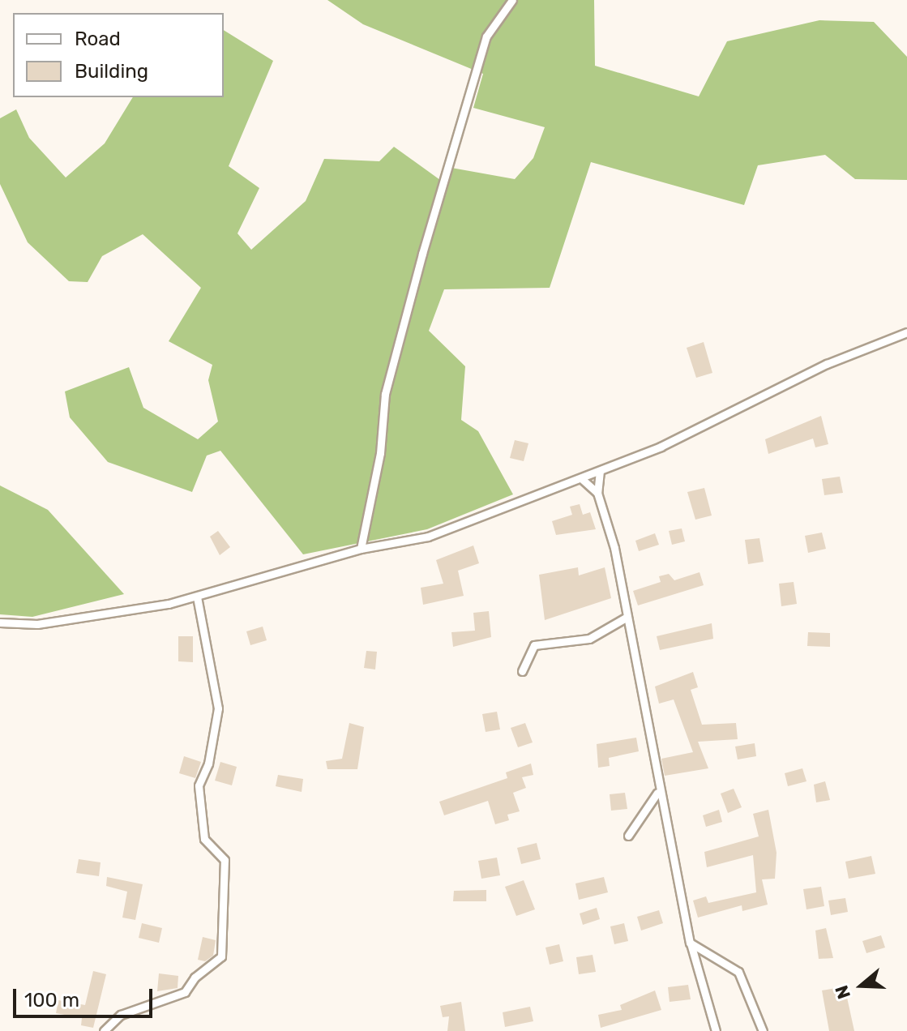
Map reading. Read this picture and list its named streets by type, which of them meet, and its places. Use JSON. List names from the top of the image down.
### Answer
{
  "legend": ["Road", "Building"],
  "scale_bar": "100 m",
  "north": "left"
}
